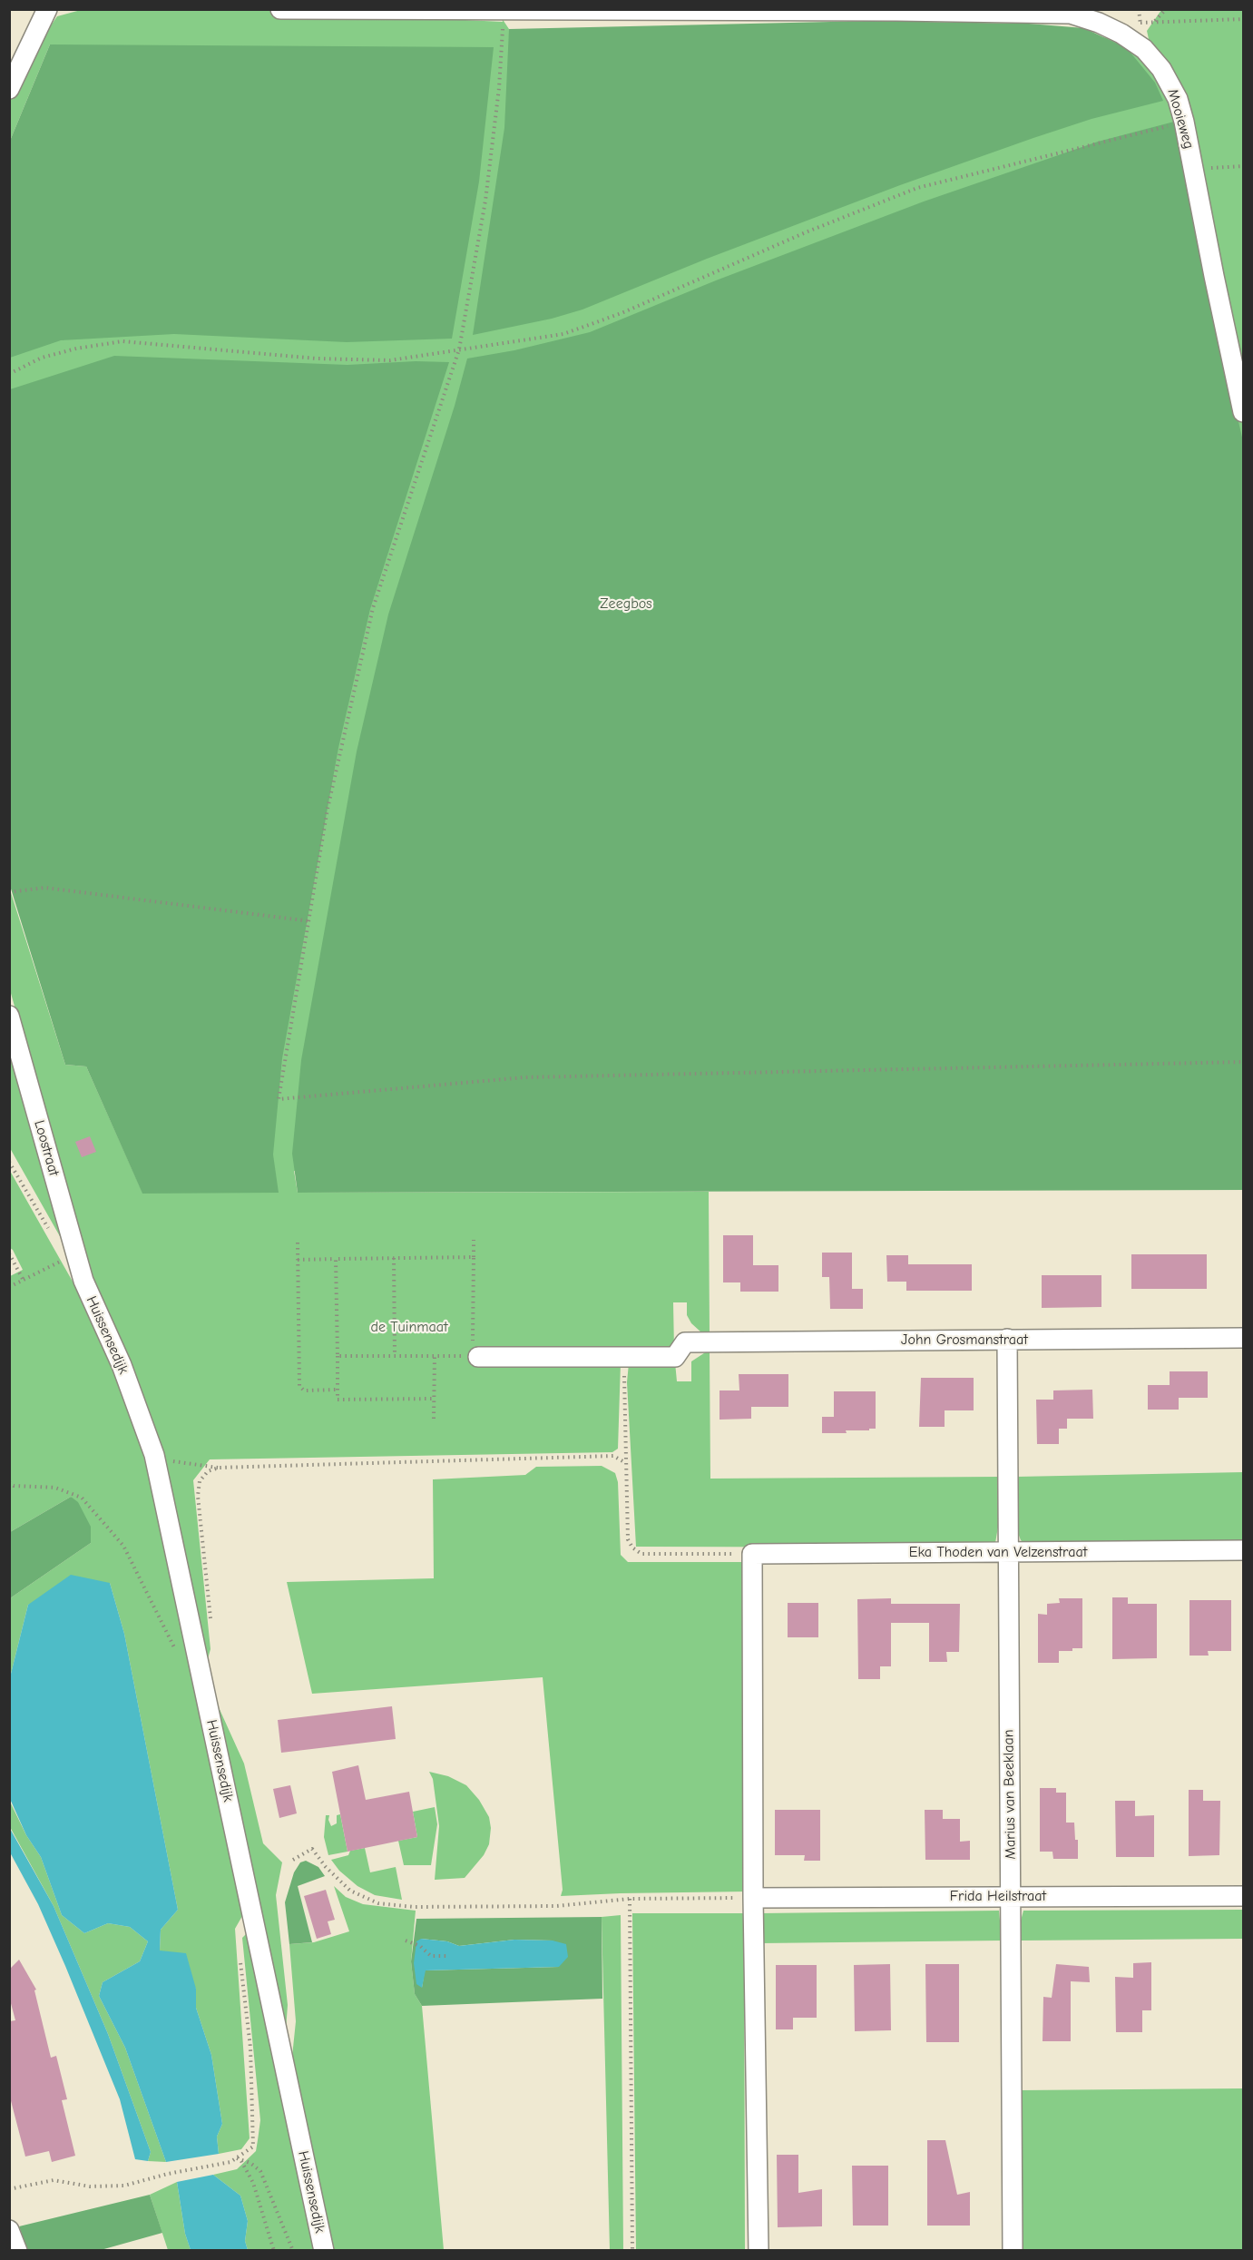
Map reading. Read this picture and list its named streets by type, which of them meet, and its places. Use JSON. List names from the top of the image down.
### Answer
{
  "streets": {
    "street": [
      "Mooieweg",
      "Loostraat",
      "Huissensedijk",
      "John Grosmanstraat",
      "Eka Thoden van Velzenstraat",
      "Marius van Beeklaan",
      "Frida Heilstraat"
    ]
  },
  "crossings": [
    ["Loostraat", "Huissensedijk"],
    ["John Grosmanstraat", "Marius van Beeklaan"],
    ["Eka Thoden van Velzenstraat", "Marius van Beeklaan"],
    ["Marius van Beeklaan", "Frida Heilstraat"]
  ],
  "parks": ["Zeegbos", "de Tuinmaat"]
}
